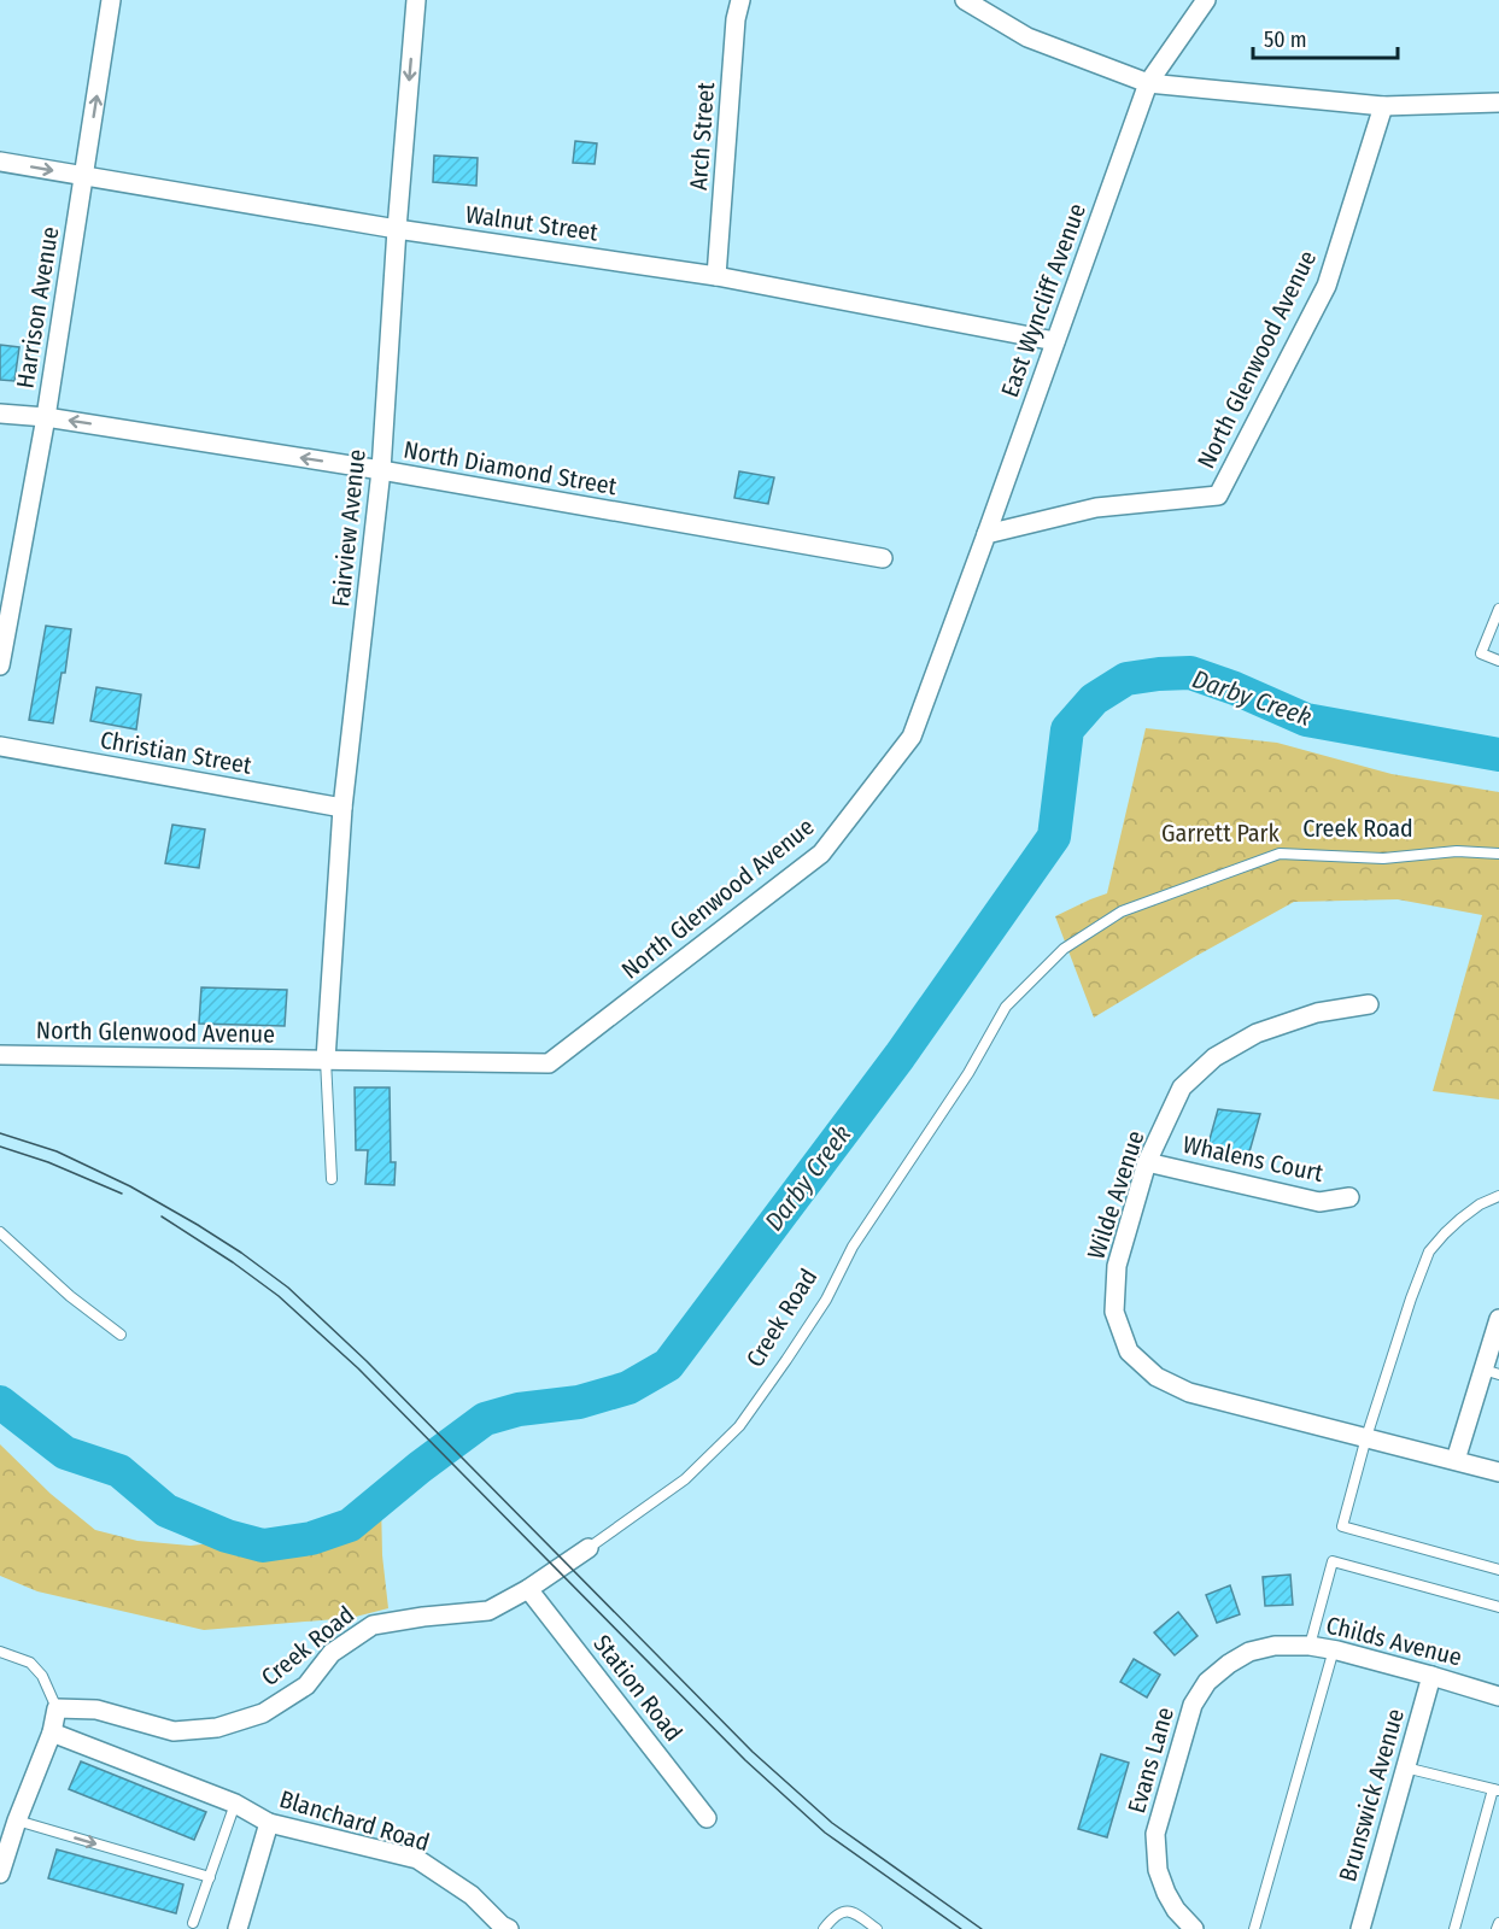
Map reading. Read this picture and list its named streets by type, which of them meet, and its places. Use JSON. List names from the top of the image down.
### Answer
{
  "streets": {
    "street": [
      "Arch Street",
      "Walnut Street",
      "East Wyncliff Avenue",
      "Harrison Avenue",
      "North Glenwood Avenue",
      "North Diamond Street",
      "Fairview Avenue",
      "Christian Street",
      "Creek Road",
      "Whalens Court",
      "Wilde Avenue",
      "Childs Avenue",
      "Station Road",
      "Evans Lane",
      "Brunswick Avenue",
      "Blanchard Road"
    ]
  },
  "crossings": [
    ["Arch Street", "Walnut Street"],
    ["Walnut Street", "East Wyncliff Avenue"],
    ["Walnut Street", "Harrison Avenue"],
    ["Walnut Street", "Fairview Avenue"],
    ["East Wyncliff Avenue", "North Glenwood Avenue"],
    ["Harrison Avenue", "North Diamond Street"],
    ["North Glenwood Avenue", "Fairview Avenue"],
    ["North Diamond Street", "Fairview Avenue"],
    ["Fairview Avenue", "Christian Street"],
    ["Creek Road", "Station Road"],
    ["Whalens Court", "Wilde Avenue"],
    ["Childs Avenue", "Evans Lane"],
    ["Childs Avenue", "Brunswick Avenue"]
  ],
  "one_way": ["North Diamond Street"],
  "water": ["Darby Creek"],
  "parks": ["Garrett Park"],
  "scale_bar": "50 m"
}
